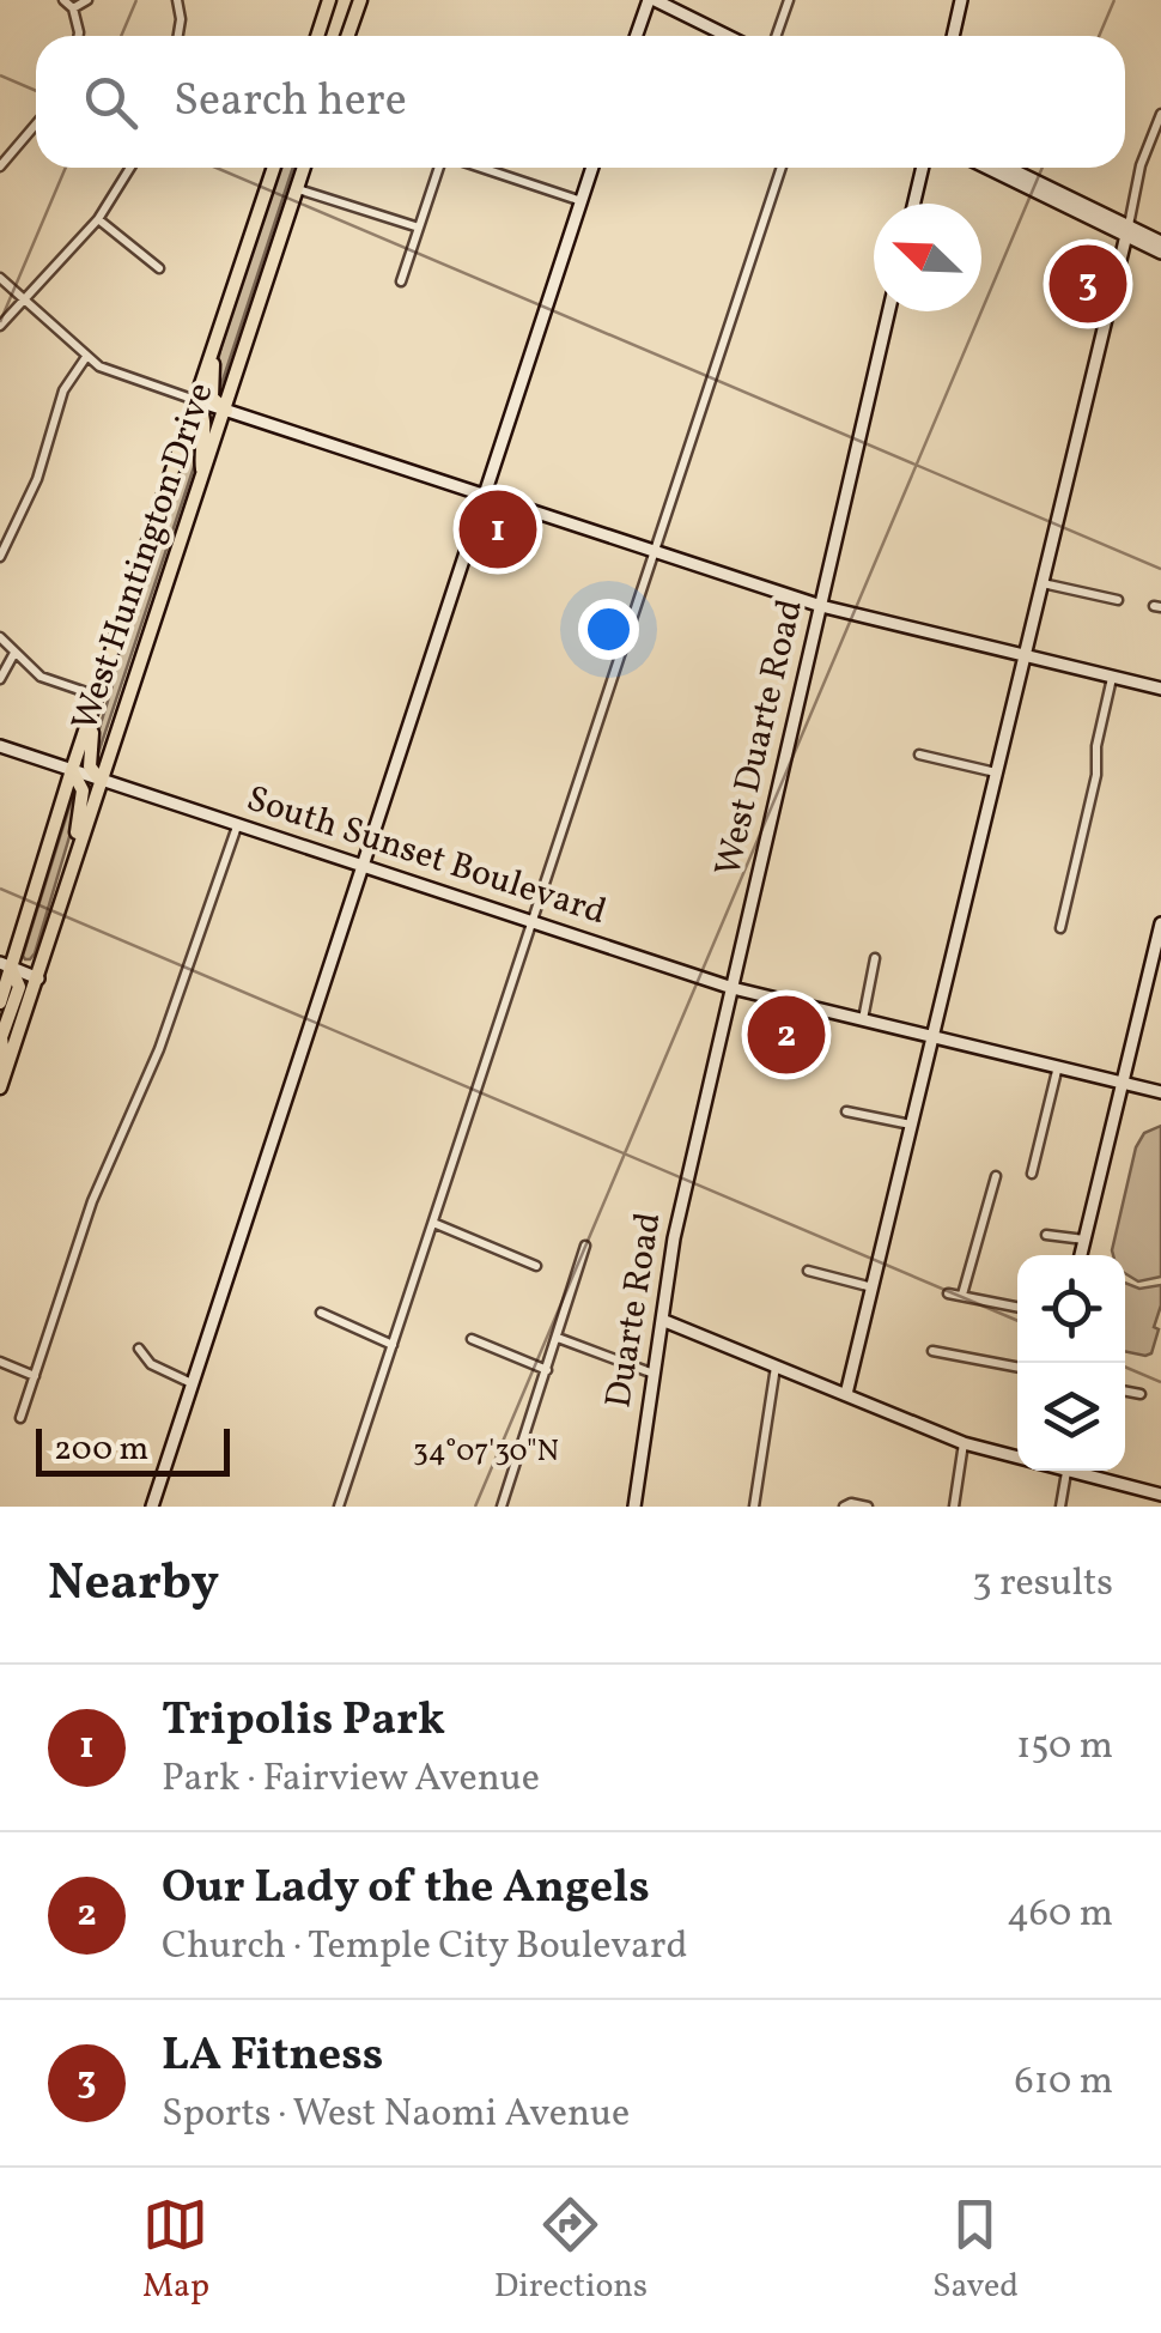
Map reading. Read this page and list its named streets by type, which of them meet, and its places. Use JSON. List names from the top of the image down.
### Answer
{
  "streets": {
    "main road": ["West Huntington Drive"],
    "street": ["West Duarte Road", "South Sunset Boulevard", "Duarte Road"]
  },
  "crossings": [
    ["West Huntington Drive", "South Sunset Boulevard"],
    ["West Duarte Road", "South Sunset Boulevard"],
    ["West Duarte Road", "Duarte Road"]
  ],
  "scale_bar": "200 m",
  "north": "top left",
  "page": {
    "search": "Search here",
    "pins": ["3", "1", "2"],
    "scale": "200 m",
    "heading": ["Nearby", "3 results"],
    "list": [
      {
        "mark": "1",
        "name": "Tripolis Park",
        "note": "Park · Fairview Avenue",
        "value": "150 m"
      },
      {
        "mark": "2",
        "name": "Our Lady of the Angels",
        "note": "Church · Temple City Boulevard",
        "value": "460 m"
      },
      {
        "mark": "3",
        "name": "LA Fitness",
        "note": "Sports · West Naomi Avenue",
        "value": "610 m"
      }
    ],
    "nav": ["Map", "Directions", "Saved"]
  },
  "coordinates": ["34°07'30\"N"]
}
